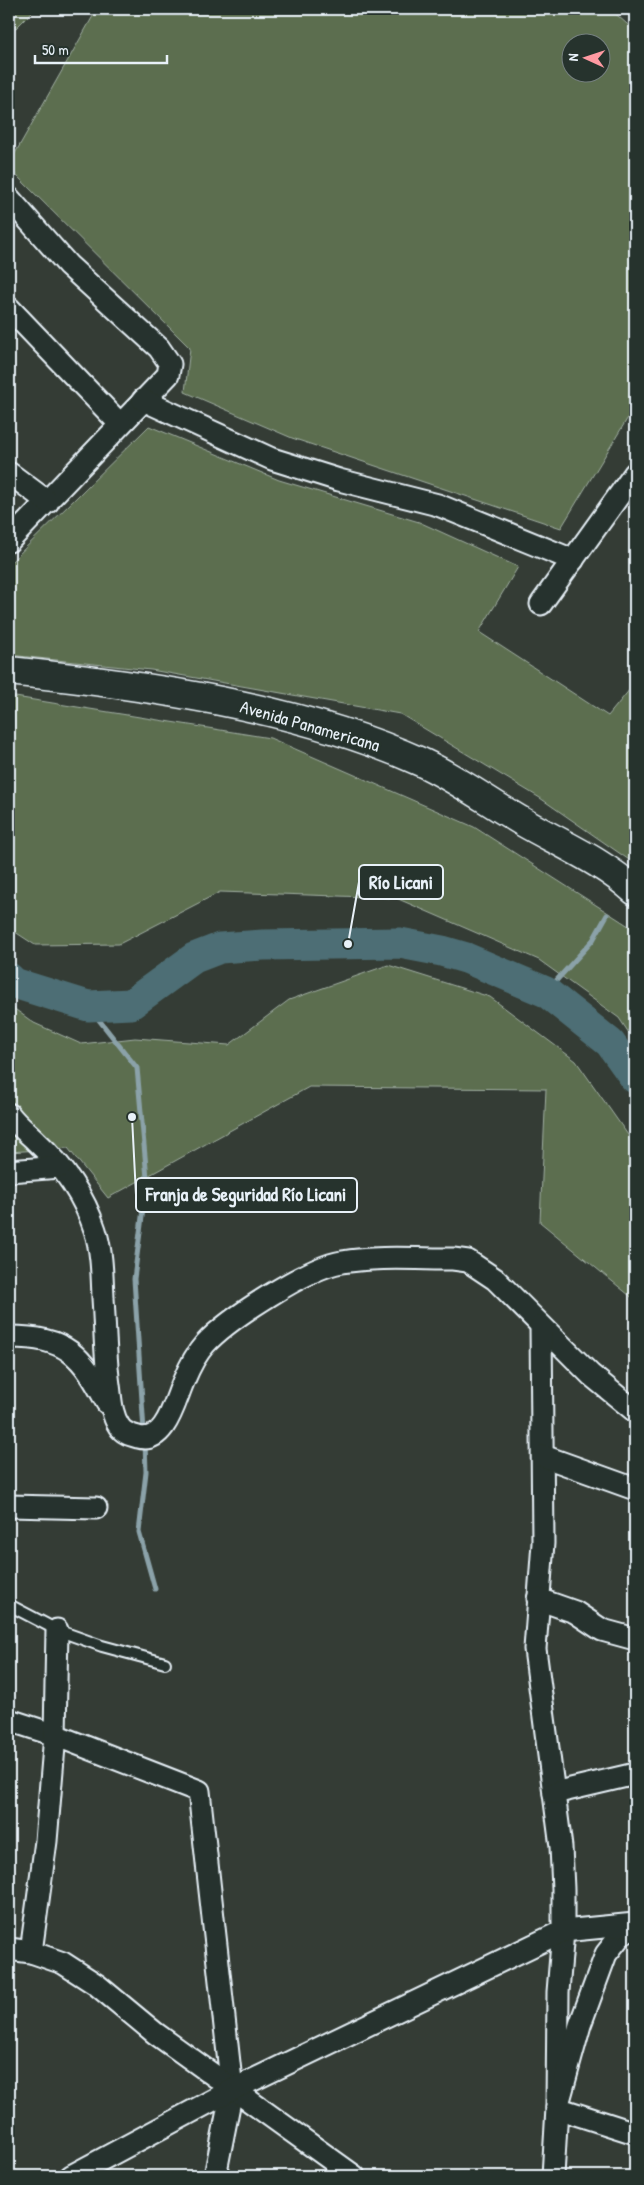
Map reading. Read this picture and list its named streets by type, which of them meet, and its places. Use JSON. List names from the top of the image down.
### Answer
{
  "streets": {
    "main road": ["Avenida Panamericana"]
  },
  "places": ["Río Licani", "Franja de Seguridad Río Licani"],
  "scale_bar": "50 m",
  "north": "left"
}
